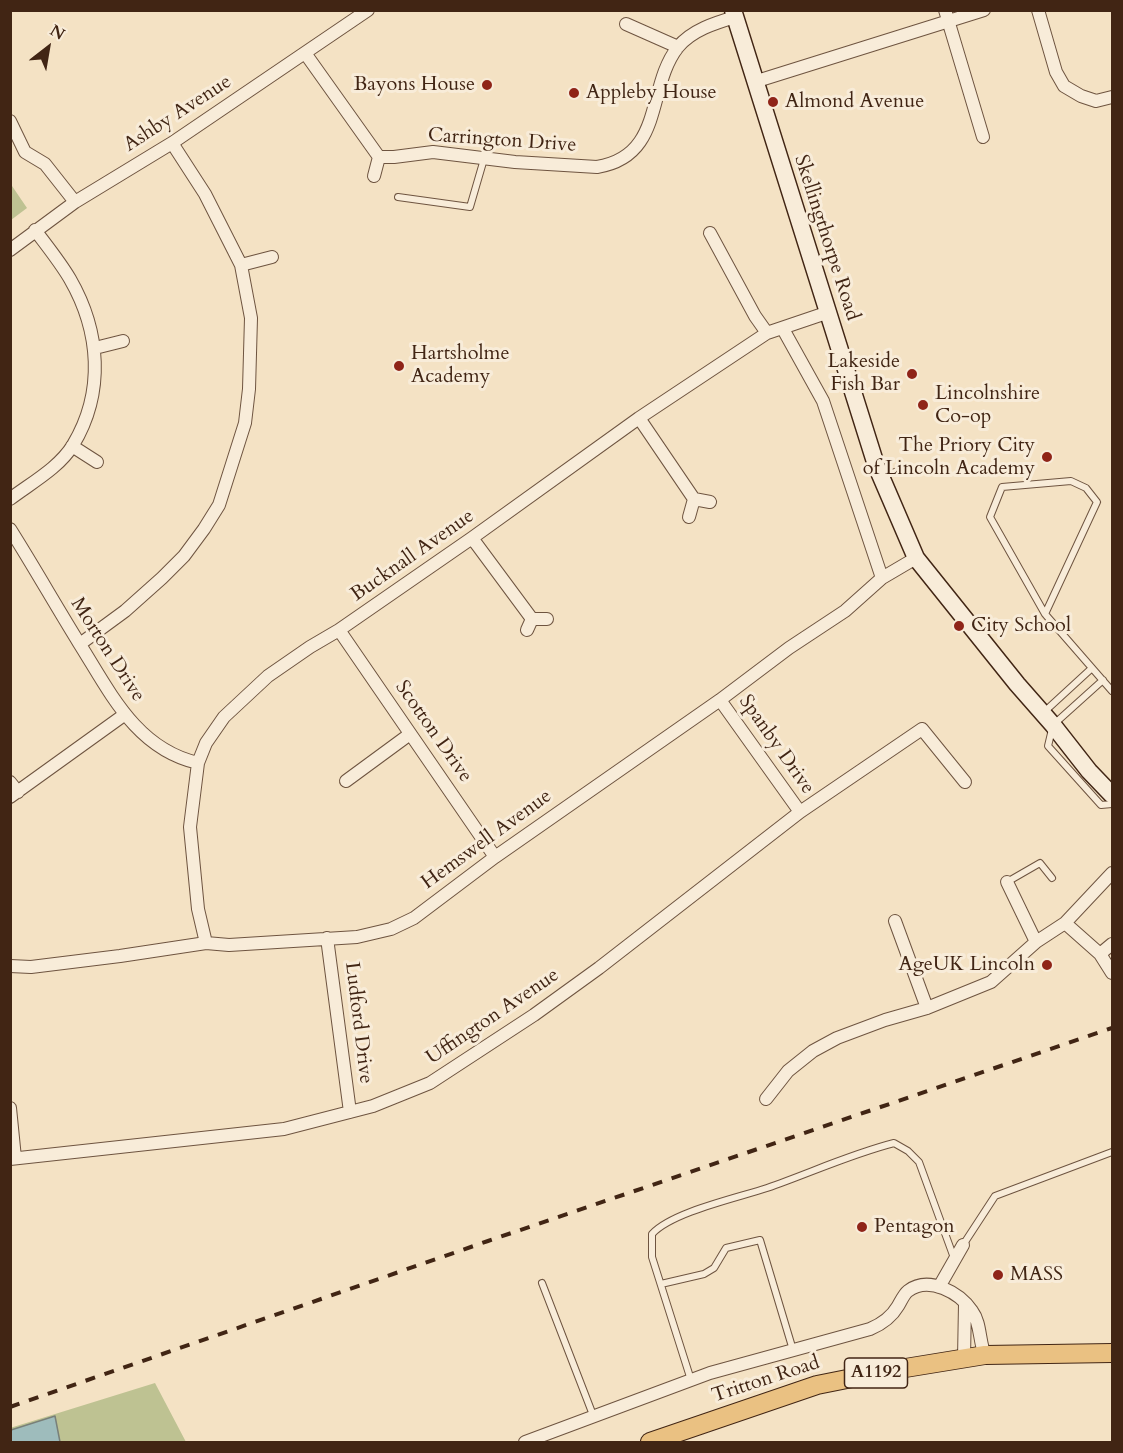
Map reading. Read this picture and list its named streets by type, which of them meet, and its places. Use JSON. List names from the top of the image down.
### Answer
{
  "streets": {
    "main road": ["Skellingthorpe Road", "A1192", "Tritton Road"],
    "street": [
      "Ashby Avenue",
      "Carrington Drive",
      "Bucknall Avenue",
      "Morton Drive",
      "Scotton Drive",
      "Spanby Drive",
      "Hemswell Avenue",
      "Uffington Avenue",
      "Ludford Drive"
    ]
  },
  "crossings": [
    ["Carrington Drive", "Skellingthorpe Road"],
    ["Skellingthorpe Road", "Bucknall Avenue"],
    ["Skellingthorpe Road", "Hemswell Avenue"],
    ["Bucknall Avenue", "Morton Drive"],
    ["Bucknall Avenue", "Scotton Drive"],
    ["Bucknall Avenue", "Hemswell Avenue"],
    ["Scotton Drive", "Hemswell Avenue"],
    ["Spanby Drive", "Hemswell Avenue"],
    ["Spanby Drive", "Uffington Avenue"],
    ["Hemswell Avenue", "Ludford Drive"],
    ["Uffington Avenue", "Ludford Drive"]
  ],
  "places": [
    "Bayons House",
    "Appleby House",
    "Almond Avenue",
    "Hartsholme Academy",
    "Lakeside Fish Bar",
    "Lincolnshire Co-op",
    "The Priory City of Lincoln Academy",
    "City School",
    "AgeUK Lincoln",
    "Pentagon",
    "MASS"
  ],
  "north": "top right"
}
